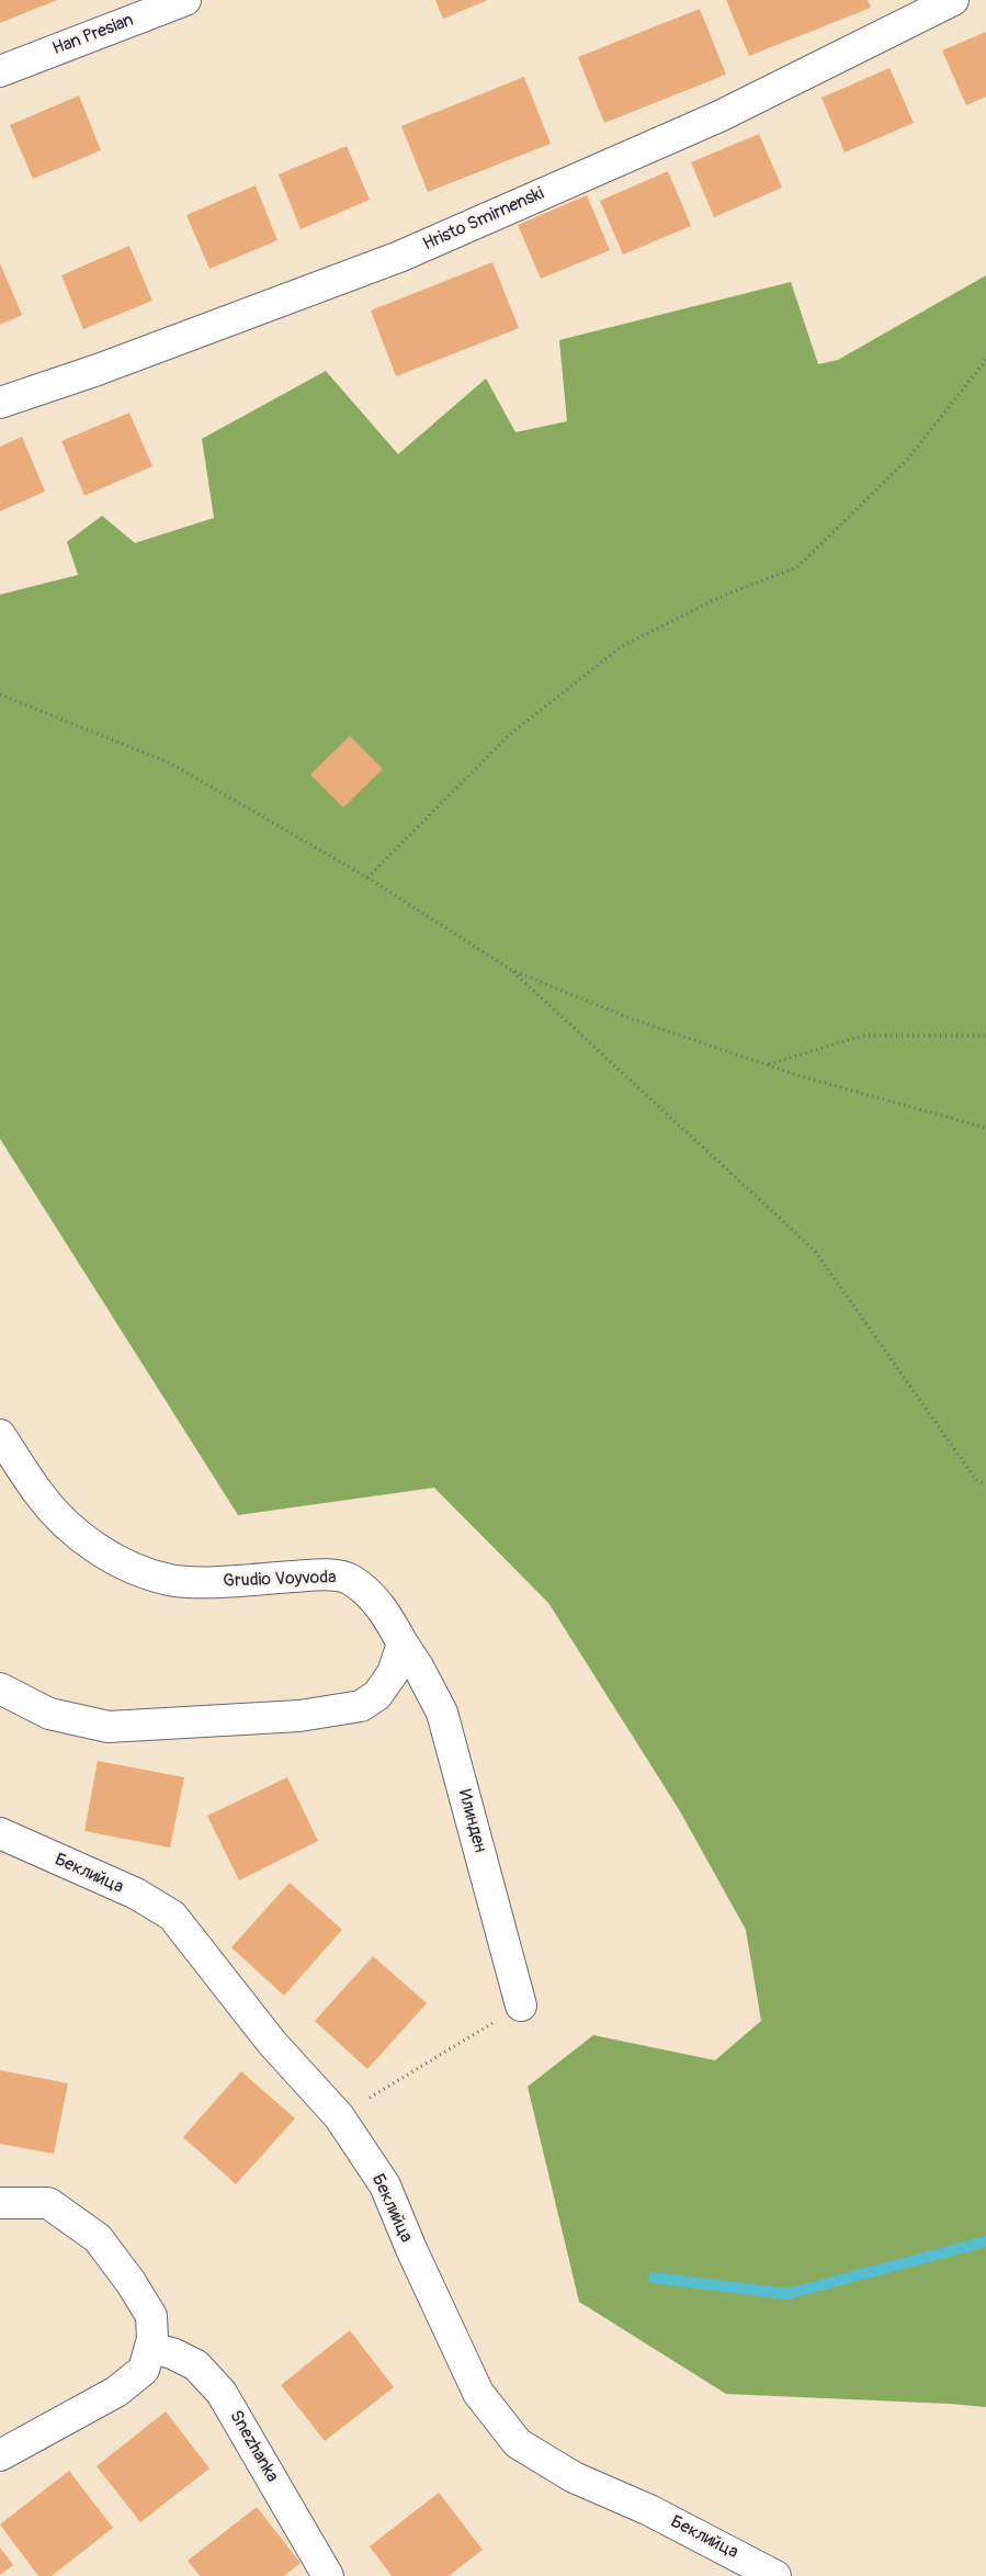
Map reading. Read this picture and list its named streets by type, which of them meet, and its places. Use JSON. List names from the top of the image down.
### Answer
{
  "streets": {
    "street": [
      "Han Presian",
      "Hristo Smirnenski",
      "Grudio Voyvoda",
      "Илинден",
      "Беклийца",
      "Snezhanka"
    ]
  },
  "crossings": [
    ["Grudio Voyvoda", "Илинден"]
  ]
}
